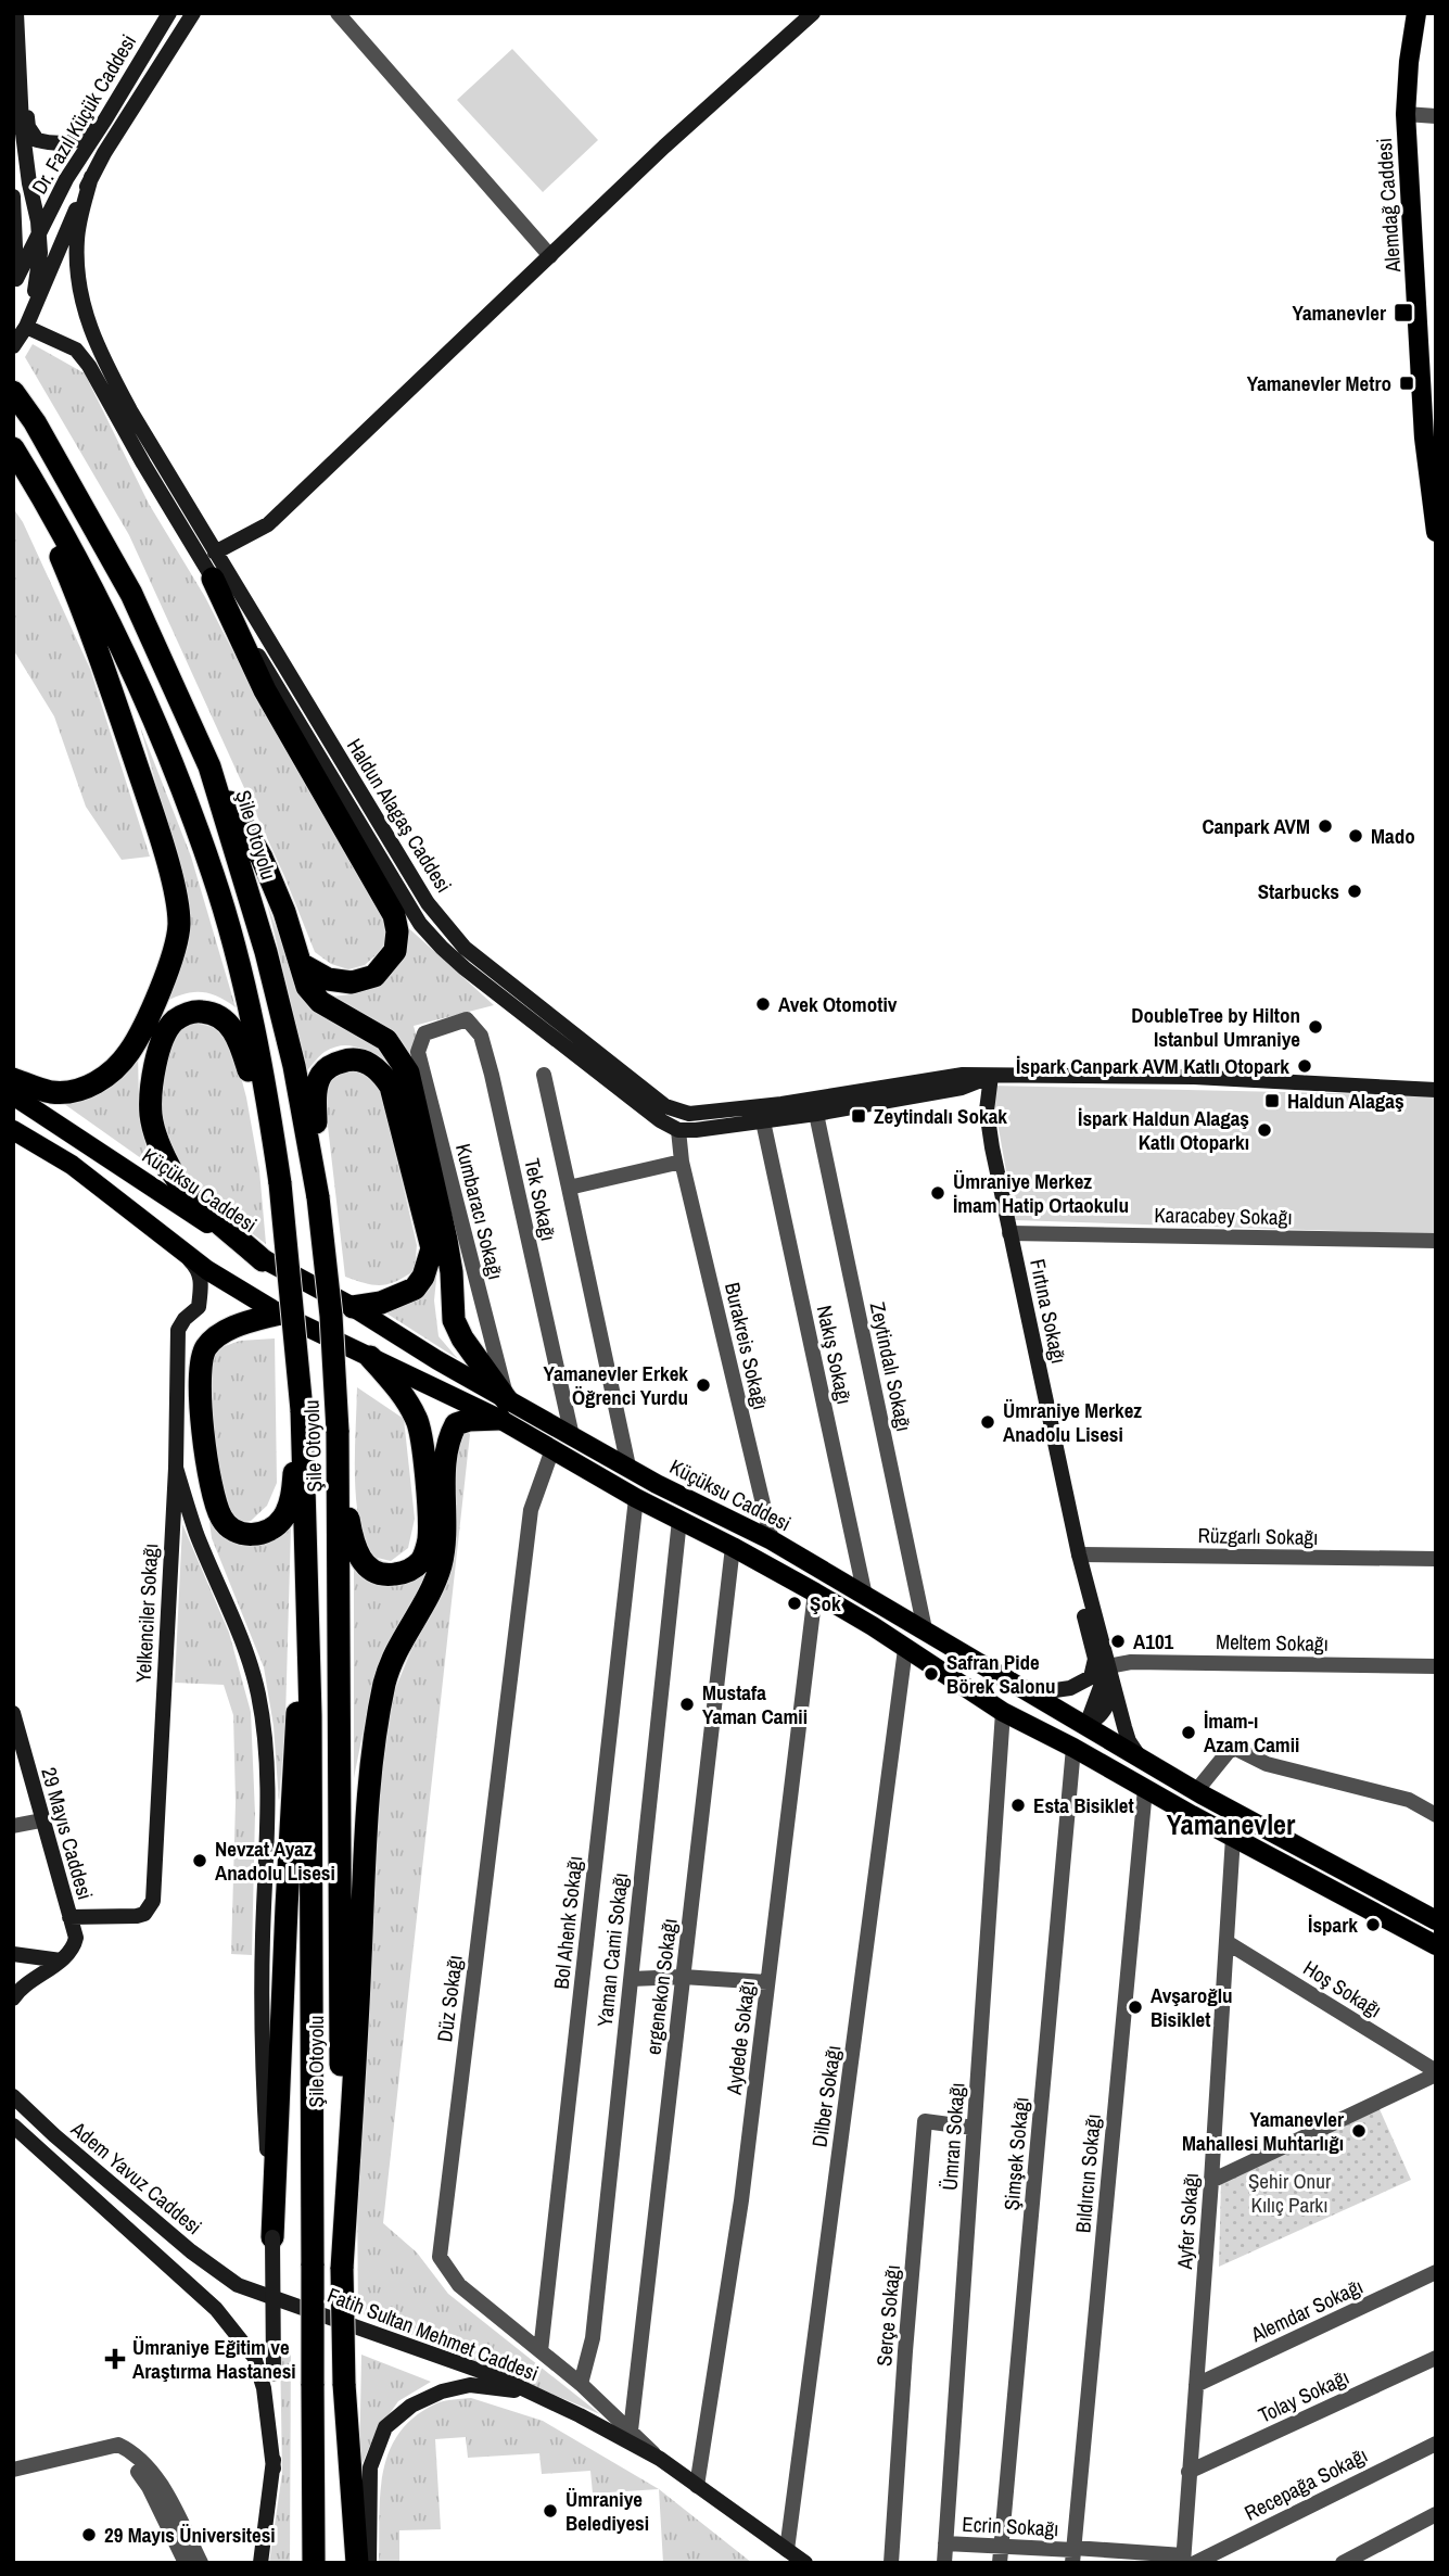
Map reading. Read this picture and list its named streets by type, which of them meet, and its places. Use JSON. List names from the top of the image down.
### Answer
{
  "streets": {
    "highway": ["Şile Otoyolu"],
    "main road": ["Alemdağ Caddesi", "Küçüksu Caddesi"],
    "street": [
      "Dr. Fazıl Küçük Caddesi",
      "Haldun Alagaş Caddesi",
      "Tek Sokağı",
      "Kumbaracı Sokağı",
      "Karacabey Sokağı",
      "Fırtına Sokağı",
      "Burakreis Sokağı",
      "Nakış Sokağı",
      "Zeytindalı Sokağı",
      "Rüzgarlı Sokağı",
      "Yelkenciler Sokağı",
      "Meltem Sokağı",
      "29 Mayıs Caddesi",
      "Bol Ahenk Sokağı",
      "Yaman Cami Sokağı",
      "ergenekon Sokağı",
      "Hoş Sokağı",
      "Düz Sokağı",
      "Aydede Sokağı",
      "Dilber Sokağı",
      "Ümran Sokağı",
      "Şimşek Sokağı",
      "Bıldırcın Sokağı",
      "Adem Yavuz Caddesi",
      "Ayfer Sokağı",
      "Alemdar Sokağı",
      "Serçe Sokağı",
      "Fatih Sultan Mehmet Caddesi",
      "Tolay Sokağı",
      "Recepağa Sokağı",
      "Ecrin Sokağı"
    ]
  },
  "crossings": [
    ["Dr. Fazıl Küçük Caddesi", "Haldun Alagaş Caddesi"],
    ["Haldun Alagaş Caddesi", "Fırtına Sokağı"],
    ["Haldun Alagaş Caddesi", "Burakreis Sokağı"],
    ["Haldun Alagaş Caddesi", "Nakış Sokağı"],
    ["Haldun Alagaş Caddesi", "Zeytindalı Sokağı"],
    ["Küçüksu Caddesi", "Tek Sokağı"],
    ["Küçüksu Caddesi", "Kumbaracı Sokağı"],
    ["Küçüksu Caddesi", "Fırtına Sokağı"],
    ["Küçüksu Caddesi", "Burakreis Sokağı"],
    ["Küçüksu Caddesi", "Nakış Sokağı"],
    ["Küçüksu Caddesi", "Zeytindalı Sokağı"],
    ["Küçüksu Caddesi", "Yelkenciler Sokağı"],
    ["Küçüksu Caddesi", "Bol Ahenk Sokağı"],
    ["Küçüksu Caddesi", "Yaman Cami Sokağı"],
    ["Küçüksu Caddesi", "ergenekon Sokağı"],
    ["Küçüksu Caddesi", "Düz Sokağı"],
    ["Küçüksu Caddesi", "Aydede Sokağı"],
    ["Küçüksu Caddesi", "Dilber Sokağı"],
    ["Küçüksu Caddesi", "Ümran Sokağı"],
    ["Küçüksu Caddesi", "Şimşek Sokağı"],
    ["Küçüksu Caddesi", "Bıldırcın Sokağı"],
    ["Küçüksu Caddesi", "Ayfer Sokağı"],
    ["Tek Sokağı", "Kumbaracı Sokağı"],
    ["Karacabey Sokağı", "Fırtına Sokağı"],
    ["Fırtına Sokağı", "Rüzgarlı Sokağı"],
    ["Fırtına Sokağı", "Meltem Sokağı"],
    ["Yelkenciler Sokağı", "29 Mayıs Caddesi"],
    ["Bol Ahenk Sokağı", "Düz Sokağı"],
    ["Yaman Cami Sokağı", "Düz Sokağı"],
    ["ergenekon Sokağı", "Düz Sokağı"],
    ["Hoş Sokağı", "Ayfer Sokağı"],
    ["Düz Sokağı", "Fatih Sultan Mehmet Caddesi"],
    ["Aydede Sokağı", "Fatih Sultan Mehmet Caddesi"],
    ["Dilber Sokağı", "Fatih Sultan Mehmet Caddesi"],
    ["Ümran Sokağı", "Serçe Sokağı"],
    ["Ümran Sokağı", "Ecrin Sokağı"],
    ["Şimşek Sokağı", "Ecrin Sokağı"],
    ["Bıldırcın Sokağı", "Ecrin Sokağı"],
    ["Adem Yavuz Caddesi", "Fatih Sultan Mehmet Caddesi"],
    ["Ayfer Sokağı", "Alemdar Sokağı"],
    ["Ayfer Sokağı", "Tolay Sokağı"],
    ["Ayfer Sokağı", "Recepağa Sokağı"],
    ["Ayfer Sokağı", "Ecrin Sokağı"],
    ["Recepağa Sokağı", "Ecrin Sokağı"]
  ],
  "districts": ["Yamanevler"],
  "parks": ["Şehir Onur Kılıç Parkı"],
  "places": {
    "transit": [
      "Yamanevler",
      "Yamanevler Metro",
      "Haldun Alagaş",
      "Zeytindalı Sokak"
    ],
    "other": [
      "Canpark AVM",
      "Mado",
      "Starbucks",
      "Avek Otomotiv",
      "DoubleTree by Hilton Istanbul Umraniye",
      "İspark Canpark AVM Katlı Otopark",
      "İspark Haldun Alagaş Katlı Otoparkı",
      "Ümraniye Merkez İmam Hatip Ortaokulu",
      "Yamanevler Erkek Öğrenci Yurdu",
      "Ümraniye Merkez Anadolu Lisesi",
      "Şok",
      "A101",
      "Safran Pide Börek Salonu",
      "Mustafa Yaman Camii",
      "İmam-ı Azam Camii",
      "Esta Bisiklet",
      "Nevzat Ayaz Anadolu Lisesi",
      "İspark",
      "Avşaroğlu Bisiklet",
      "Yamanevler Mahallesi Muhtarlığı",
      "Ümraniye Belediyesi",
      "29 Mayıs Üniversitesi"
    ],
    "health": ["Ümraniye Eğitim ve Araştırma Hastanesi"]
  }
}
